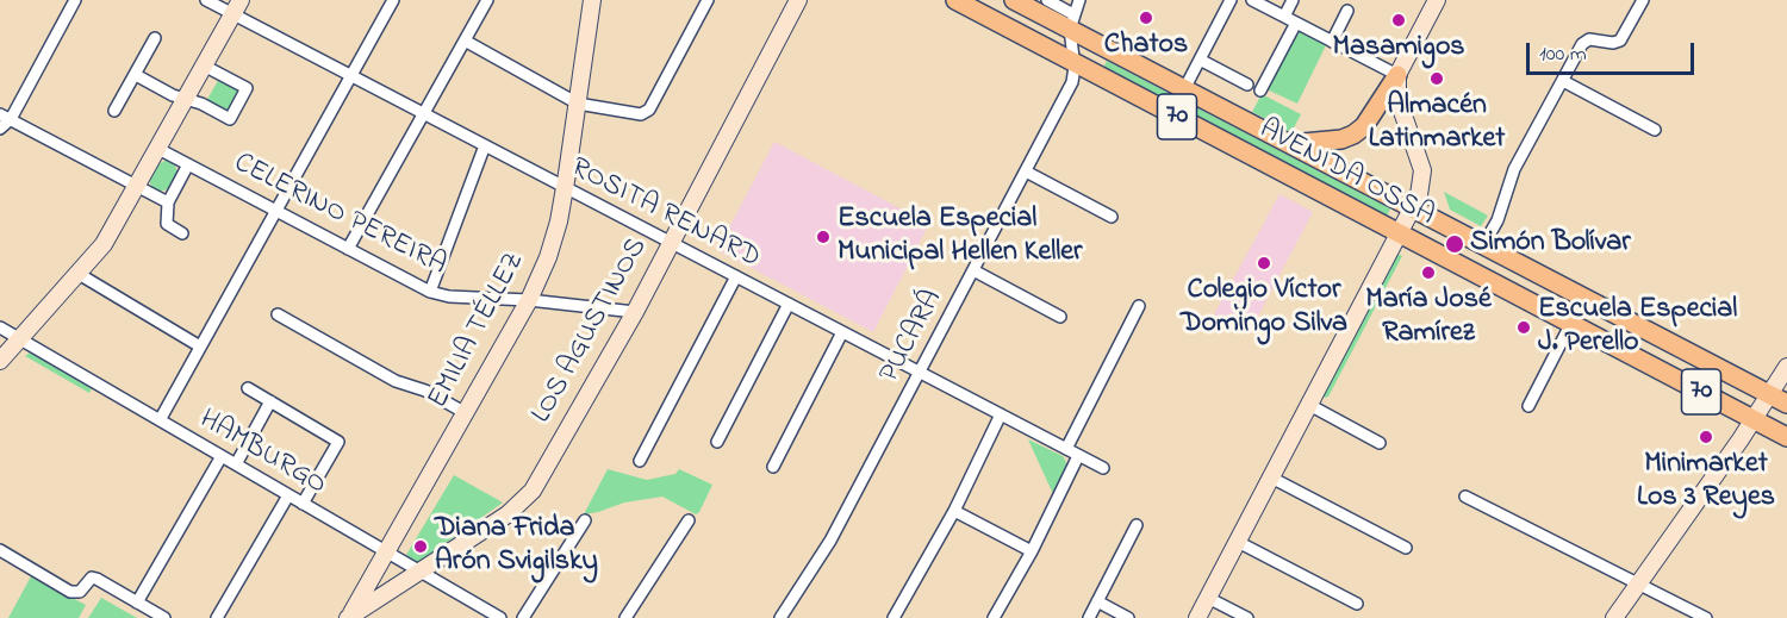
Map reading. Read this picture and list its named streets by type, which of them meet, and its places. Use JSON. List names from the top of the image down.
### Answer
{
  "streets": {
    "main road": ["70", "AVENIDA OSSA"],
    "street": [
      "ROSITA RENARD",
      "CELERINO PEREIRA",
      "EMILIA TÉLLEZ",
      "LOS AGUSTINOS",
      "PUCARÁ",
      "HAMBURGO"
    ]
  },
  "crossings": [
    ["AVENIDA OSSA", "PUCARÁ"],
    ["ROSITA RENARD", "EMILIA TÉLLEZ"],
    ["ROSITA RENARD", "LOS AGUSTINOS"],
    ["ROSITA RENARD", "PUCARÁ"],
    ["CELERINO PEREIRA", "EMILIA TÉLLEZ"],
    ["CELERINO PEREIRA", "LOS AGUSTINOS"],
    ["EMILIA TÉLLEZ", "LOS AGUSTINOS"],
    ["EMILIA TÉLLEZ", "HAMBURGO"],
    ["LOS AGUSTINOS", "HAMBURGO"]
  ],
  "places": [
    "Chatos",
    "Masamigos",
    "Almacén Latinmarket",
    "Escuela Especial Municipal Hellen Keller",
    "Simón Bolívar",
    "Colegio Víctor Domingo Silva",
    "María José Ramírez",
    "Escuela Especial J. Perello",
    "Minimarket Los 3 Reyes",
    "Diana Frida Arón Svigilsky"
  ],
  "scale_bar": "100 m"
}
